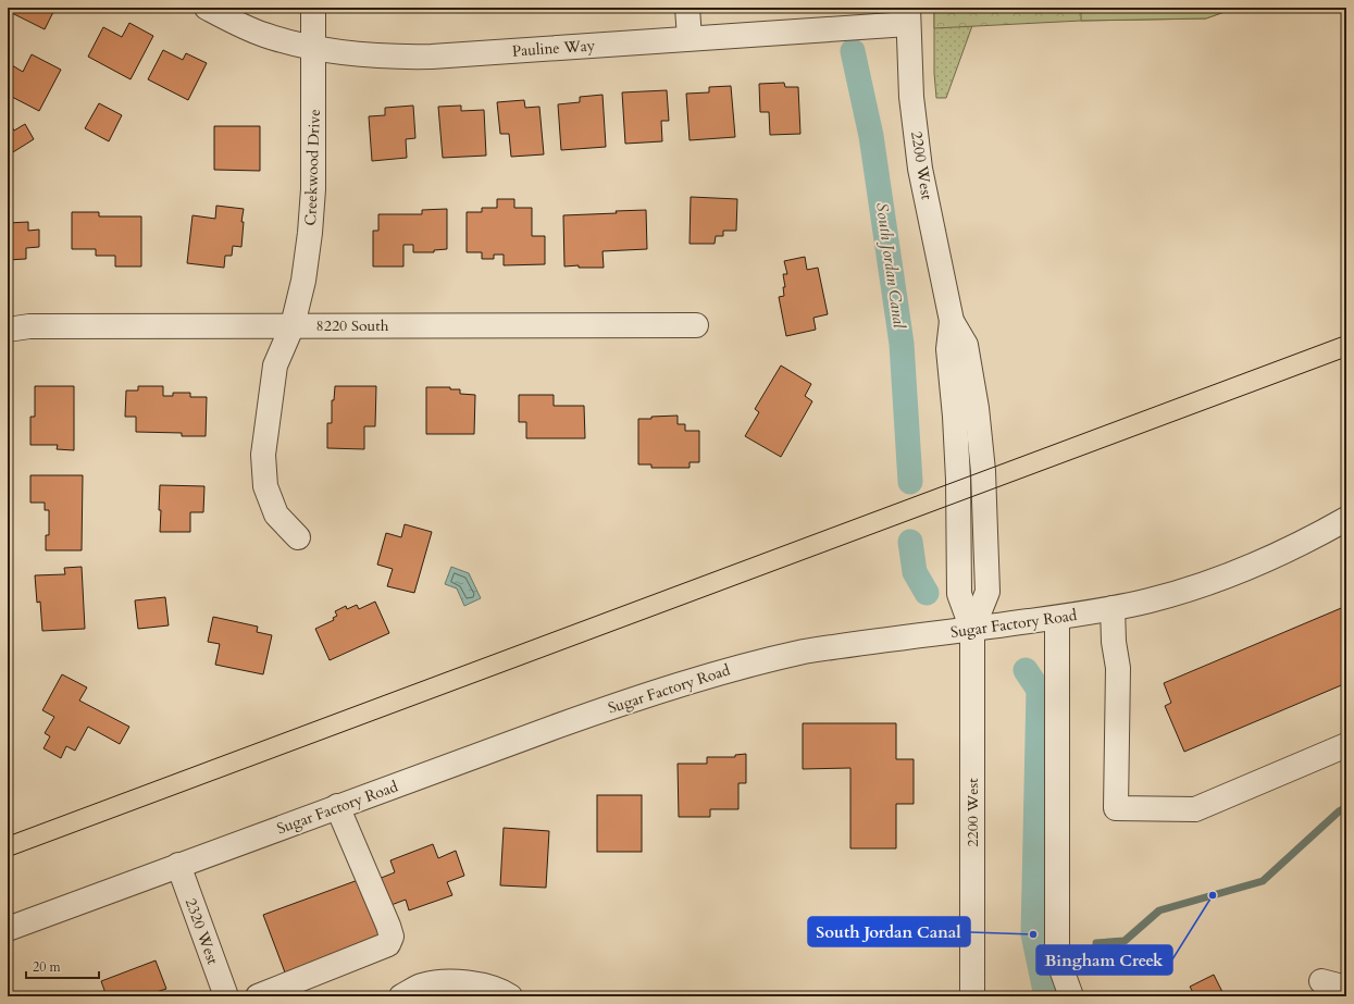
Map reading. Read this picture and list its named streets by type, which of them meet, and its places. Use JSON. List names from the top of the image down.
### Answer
{
  "streets": {
    "street": [
      "Pauline Way",
      "2200 West",
      "Creekwood Drive",
      "8220 South",
      "Sugar Factory Road",
      "2320 West"
    ]
  },
  "crossings": [
    ["Pauline Way", "2200 West"],
    ["Pauline Way", "Creekwood Drive"],
    ["2200 West", "Sugar Factory Road"],
    ["Creekwood Drive", "8220 South"],
    ["Sugar Factory Road", "2320 West"]
  ],
  "water": ["South Jordan Canal"],
  "places": ["Bingham Creek", "South Jordan Canal"],
  "scale_bar": "20 m"
}
